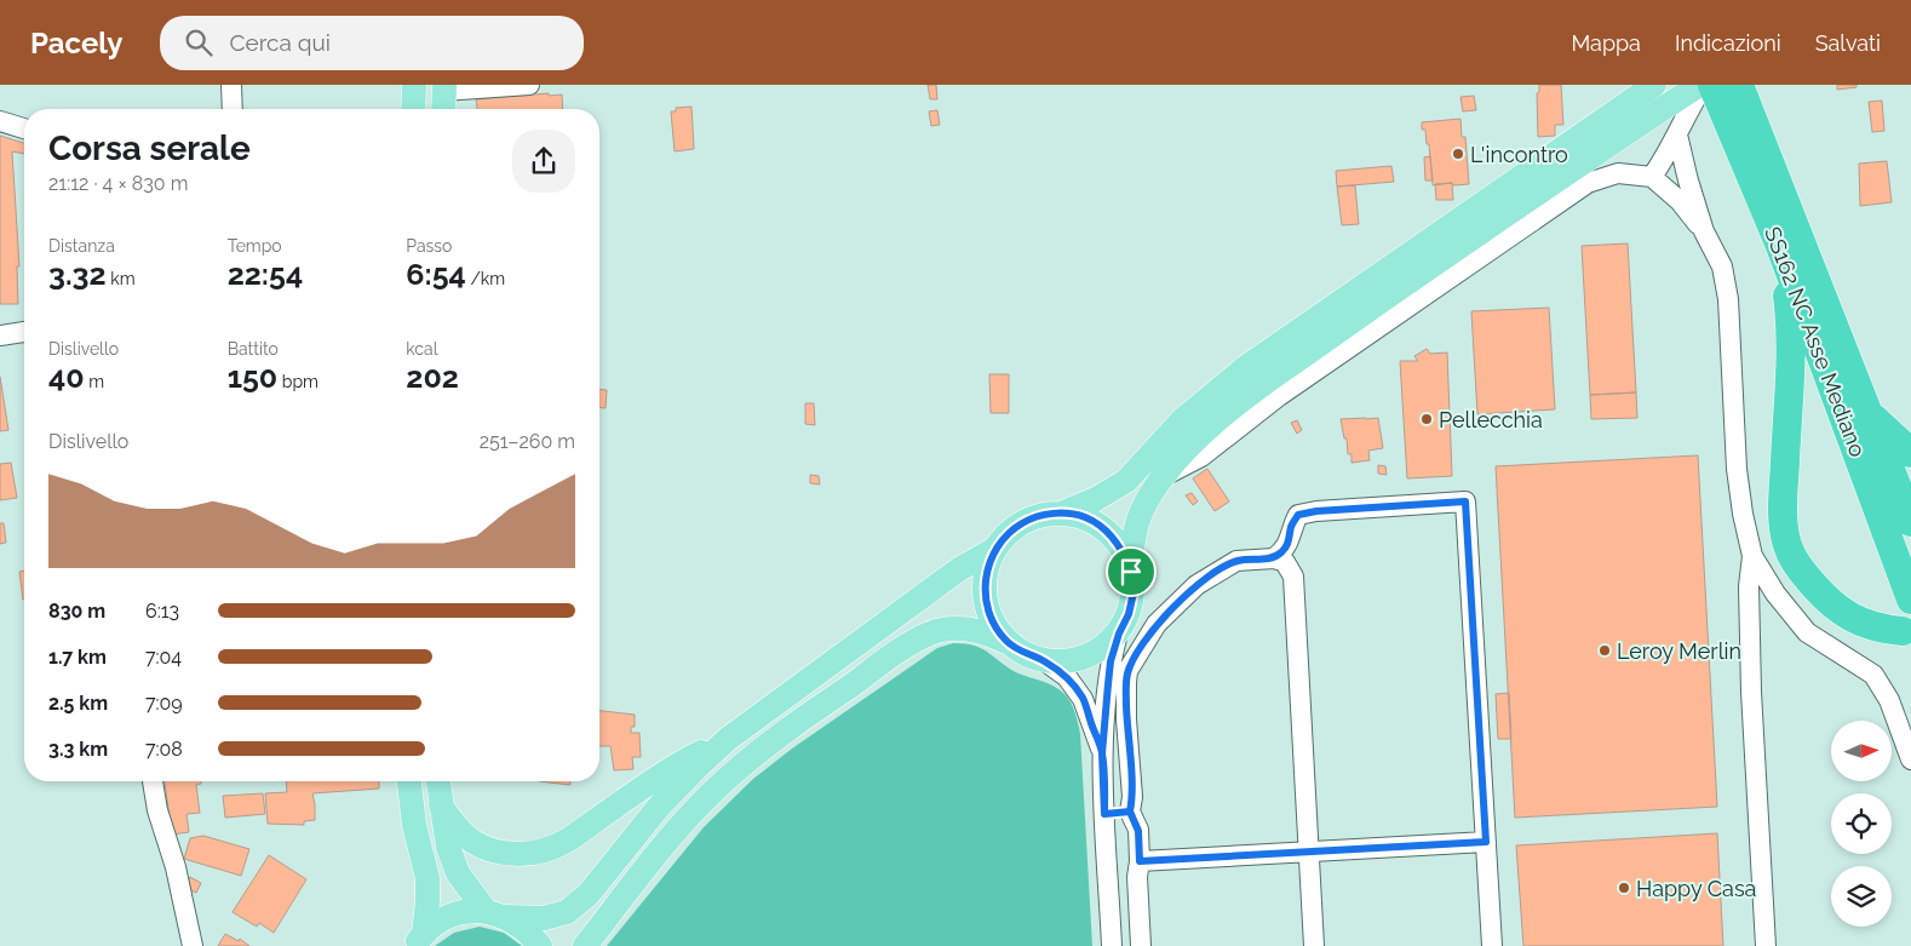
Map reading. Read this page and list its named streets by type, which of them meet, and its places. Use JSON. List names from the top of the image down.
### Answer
{
  "streets": {
    "highway": ["SS162 NC Asse Mediano"]
  },
  "places": [
    "L'incontro",
    "Pellecchia",
    "Leroy Merlin",
    "Happy Casa"
  ],
  "north": "right",
  "page": {
    "header": "Pacely",
    "search": "Cerca qui",
    "nav": ["Mappa", "Indicazioni", "Salvati"],
    "heading": ["Corsa serale", "21:12 · 4 × 830 m"],
    "stats": [
      ["Distanza", "3.32 km"],
      ["Tempo", "22:54"],
      ["Passo", "6:54 /km"],
      ["Dislivello", "40 m"],
      ["Battito", "150 bpm"],
      ["kcal", "202"]
    ],
    "chart": ["Dislivello", "251–260 m"],
    "list": [
      {
        "name": "830 m",
        "note": "6:13"
      },
      {
        "name": "1.7 km",
        "note": "7:04"
      },
      {
        "name": "2.5 km",
        "note": "7:09"
      },
      {
        "name": "3.3 km",
        "note": "7:08"
      }
    ]
  }
}
